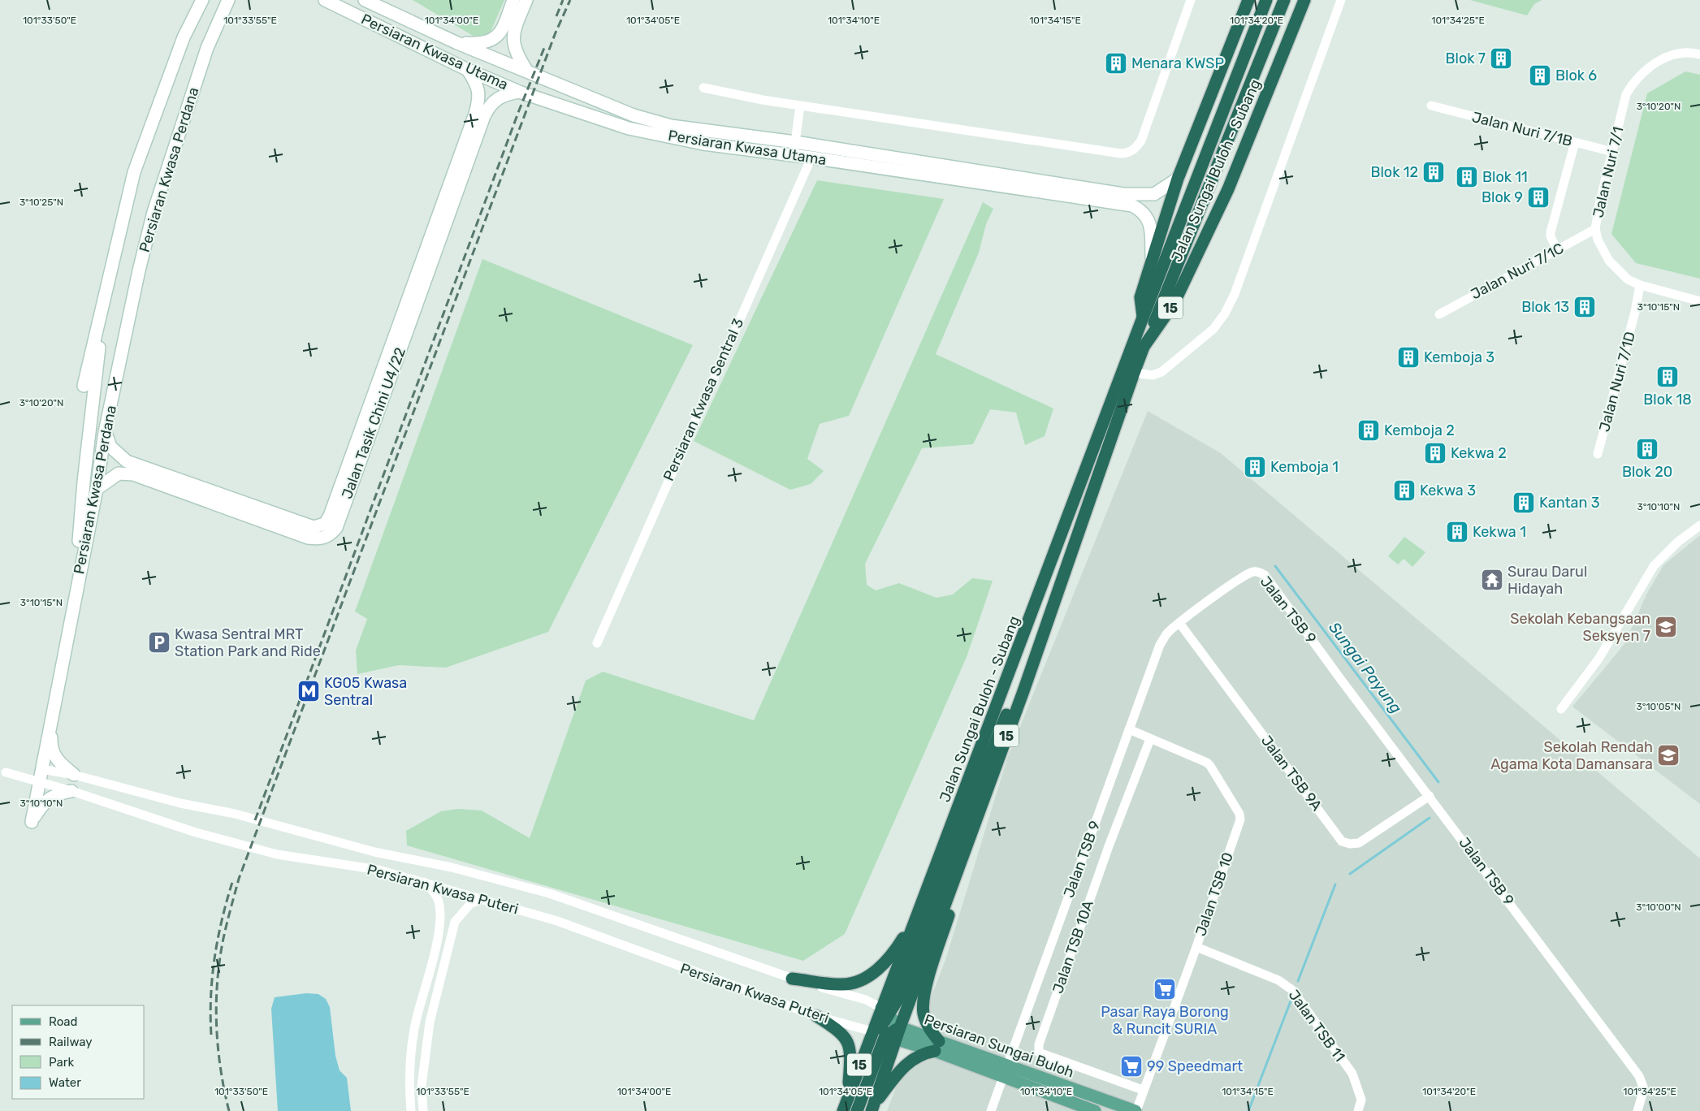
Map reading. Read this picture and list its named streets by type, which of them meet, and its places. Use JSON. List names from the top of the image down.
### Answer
{
  "streets": {
    "highway": ["Jalan Sungai Buloh - Subang", "15"],
    "main road": ["Persiaran Sungai Buloh"],
    "street": [
      "Persiaran Kwasa Utama",
      "Jalan Nuri 7/1B",
      "Persiaran Kwasa Perdana",
      "Jalan Nuri 7/1",
      "Jalan Nuri 7/1C",
      "Jalan Nuri 7/1D",
      "Persiaran Kwasa Sentral 3",
      "Jalan Tasik Chini U4/22",
      "Jalan TSB 9",
      "Jalan TSB 9A",
      "Persiaran Kwasa Puteri",
      "Jalan TSB 10",
      "Jalan TSB 10A",
      "Jalan TSB 11"
    ]
  },
  "crossings": [
    ["Persiaran Kwasa Utama", "Jalan Sungai Buloh - Subang"],
    ["Persiaran Kwasa Utama", "Persiaran Kwasa Sentral 3"],
    ["Persiaran Kwasa Utama", "Jalan Tasik Chini U4/22"],
    ["Jalan Nuri 7/1B", "Jalan Nuri 7/1"],
    ["Persiaran Kwasa Perdana", "Persiaran Kwasa Puteri"],
    ["Jalan Sungai Buloh - Subang", "Persiaran Kwasa Puteri"],
    ["Jalan Sungai Buloh - Subang", "Persiaran Sungai Buloh"],
    ["Jalan Nuri 7/1", "Jalan Nuri 7/1C"],
    ["Jalan Nuri 7/1", "Jalan Nuri 7/1D"],
    ["15", "Persiaran Kwasa Puteri"],
    ["15", "Persiaran Sungai Buloh"],
    ["Jalan TSB 9", "Jalan TSB 9A"],
    ["Jalan TSB 9", "Jalan TSB 10"],
    ["Jalan TSB 9", "Persiaran Sungai Buloh"],
    ["Persiaran Kwasa Puteri", "Persiaran Sungai Buloh"],
    ["Jalan TSB 10", "Jalan TSB 10A"],
    ["Jalan TSB 10", "Jalan TSB 11"],
    ["Jalan TSB 10", "Persiaran Sungai Buloh"]
  ],
  "water": ["Sungai Payung"],
  "places": {
    "building": [
      "Blok 7",
      "Menara KWSP",
      "Blok 6",
      "Blok 12",
      "Blok 11",
      "Blok 9",
      "Blok 13",
      "Kemboja 3",
      "Blok 18",
      "Kemboja 2",
      "Blok 20",
      "Kekwa 2",
      "Kemboja 1",
      "Kekwa 3",
      "Kantan 3",
      "Kekwa 1"
    ],
    "temple": ["Surau Darul Hidayah"],
    "school or university": ["Sekolah Kebangsaan Seksyen 7", "Sekolah Rendah Agama Kota Damansara"],
    "parking": ["Kwasa Sentral MRT Station Park and Ride"],
    "metro station": ["KG05 Kwasa Sentral"],
    "supermarket": ["Pasar Raya Borong & Runcit SURIA", "99 Speedmart"]
  },
  "legend": [
    "Road",
    "Railway",
    "Park",
    "Water"
  ],
  "coordinates": [
    "101°33'50\"E",
    "101°33'55\"E",
    "101°34'00\"E",
    "101°34'05\"E",
    "101°34'10\"E",
    "101°34'15\"E",
    "101°34'20\"E",
    "101°34'25\"E",
    "3°10'20\"N",
    "3°10'25\"N",
    "3°10'15\"N",
    "3°10'10\"N",
    "3°10'05\"N",
    "3°10'00\"N"
  ]
}
